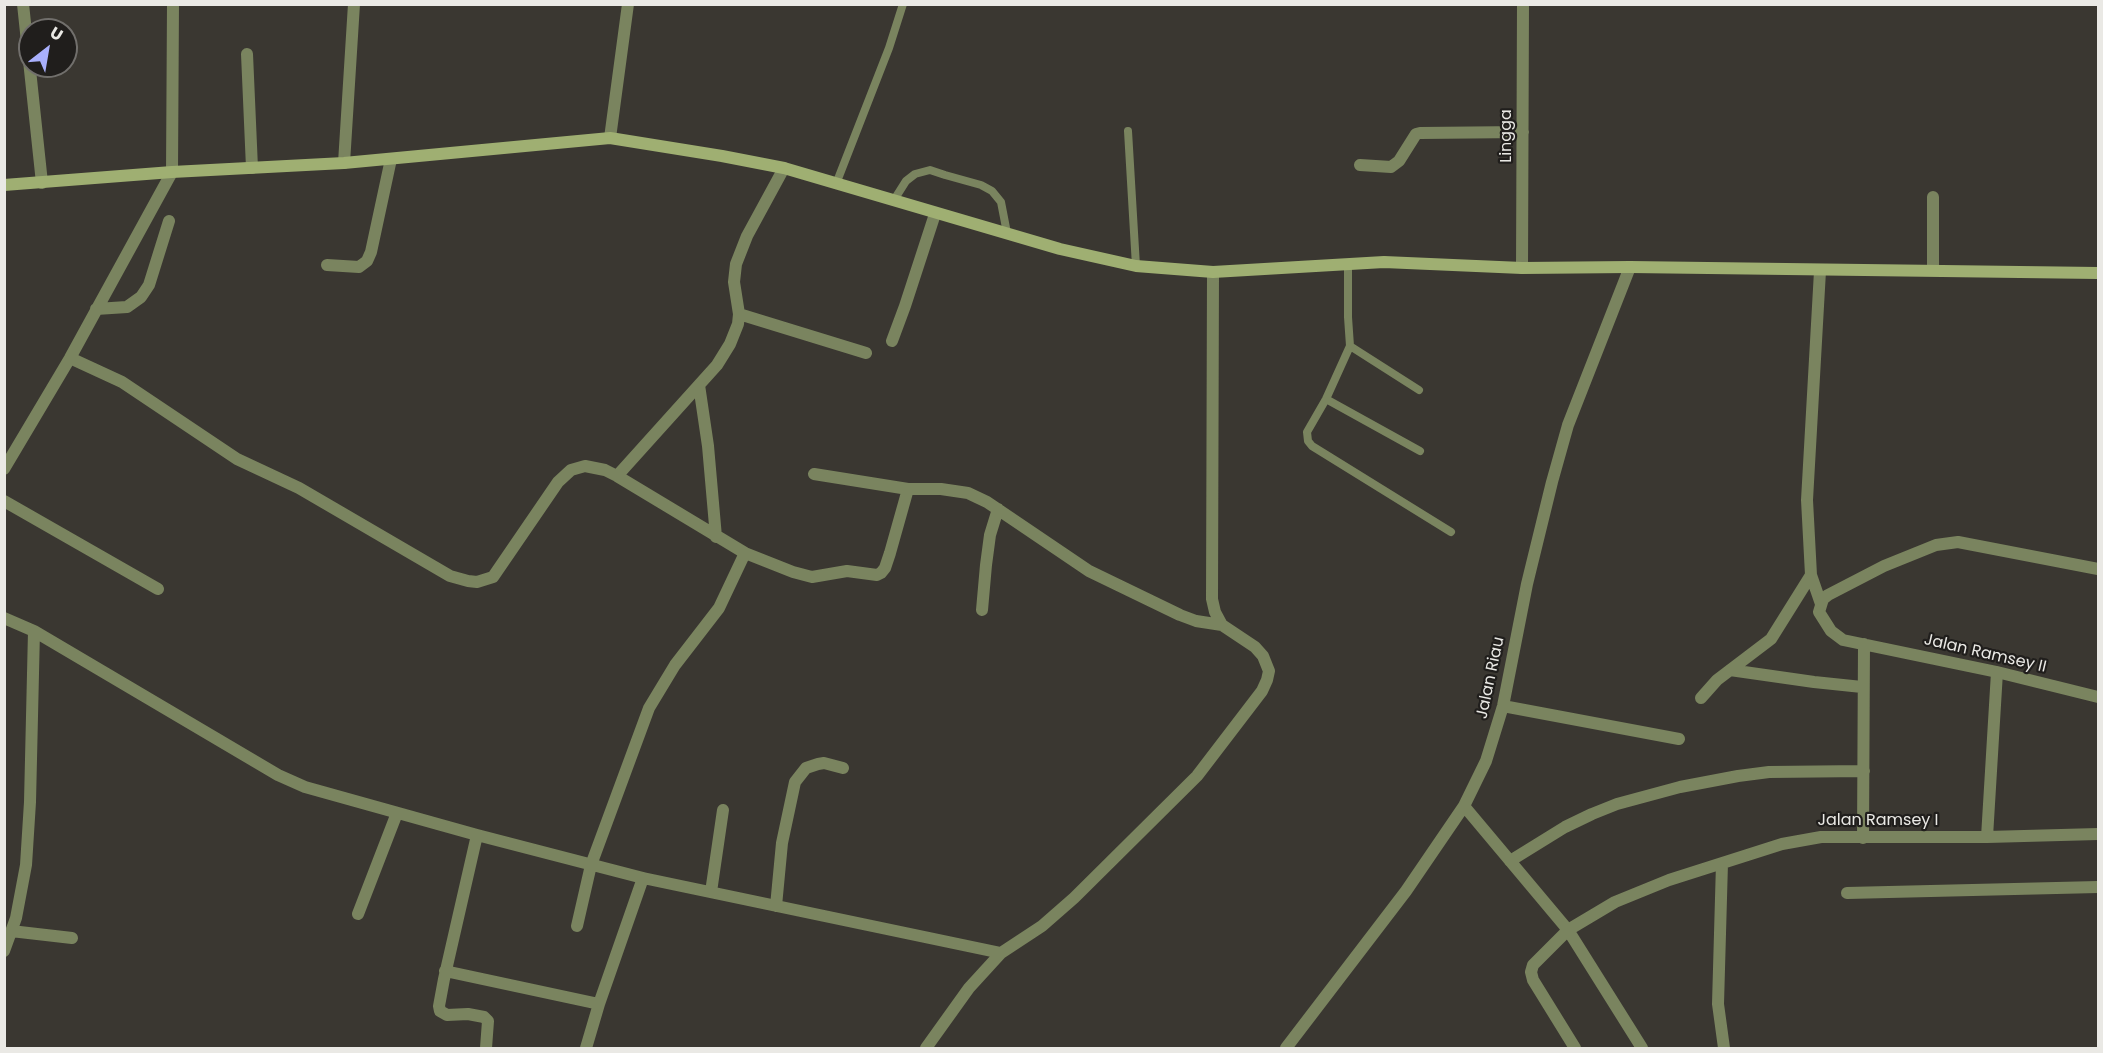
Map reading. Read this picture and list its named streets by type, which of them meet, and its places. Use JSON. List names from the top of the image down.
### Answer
{
  "streets": {
    "street": [
      "Lingga",
      "Jalan Ramsey II",
      "Jalan Riau",
      "Jalan Ramsey I"
    ]
  },
  "north": "top right"
}
